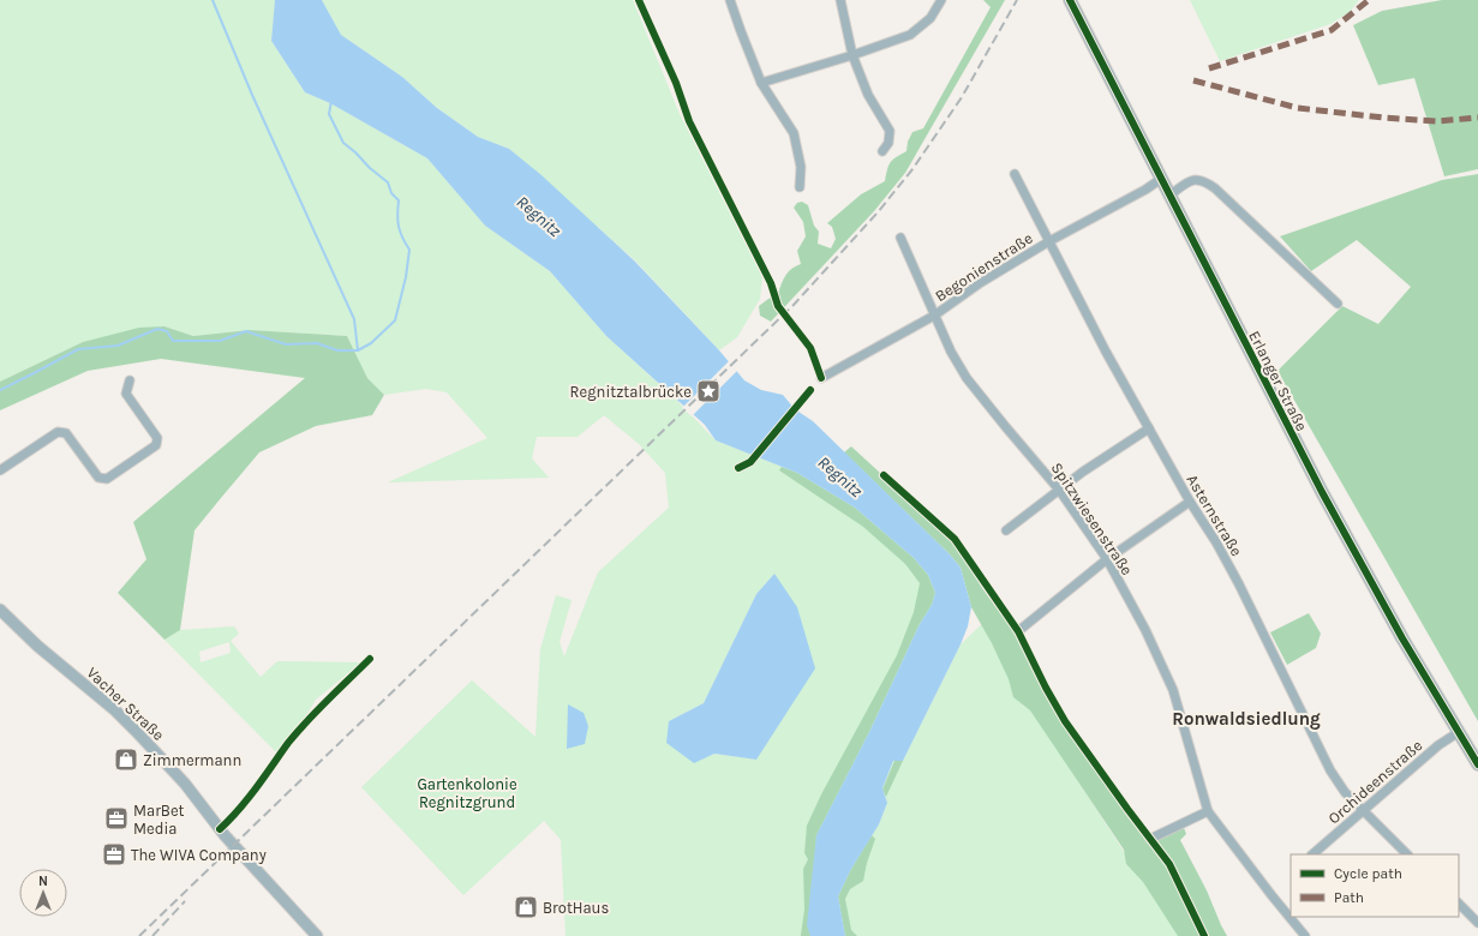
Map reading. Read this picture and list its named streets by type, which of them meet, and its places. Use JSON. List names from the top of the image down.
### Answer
{
  "streets": {
    "main road": ["Erlanger Straße"],
    "street": [
      "Begonienstraße",
      "Asternstraße",
      "Spitzwiesenstraße",
      "Vacher Straße",
      "Orchideenstraße"
    ]
  },
  "crossings": [
    ["Begonienstraße", "Erlanger Straße"],
    ["Begonienstraße", "Asternstraße"],
    ["Begonienstraße", "Spitzwiesenstraße"],
    ["Erlanger Straße", "Orchideenstraße"],
    ["Asternstraße", "Orchideenstraße"]
  ],
  "districts": ["Ronwaldsiedlung"],
  "water": ["Regnitz"],
  "parks": ["Gartenkolonie Regnitzgrund"],
  "places": {
    "place": ["Regnitztalbrücke"],
    "shop": ["Zimmermann", "BrotHaus"],
    "office": ["MarBet Media", "The WIVA Company"]
  },
  "legend": ["Cycle path", "Path"],
  "north": "top"
}
